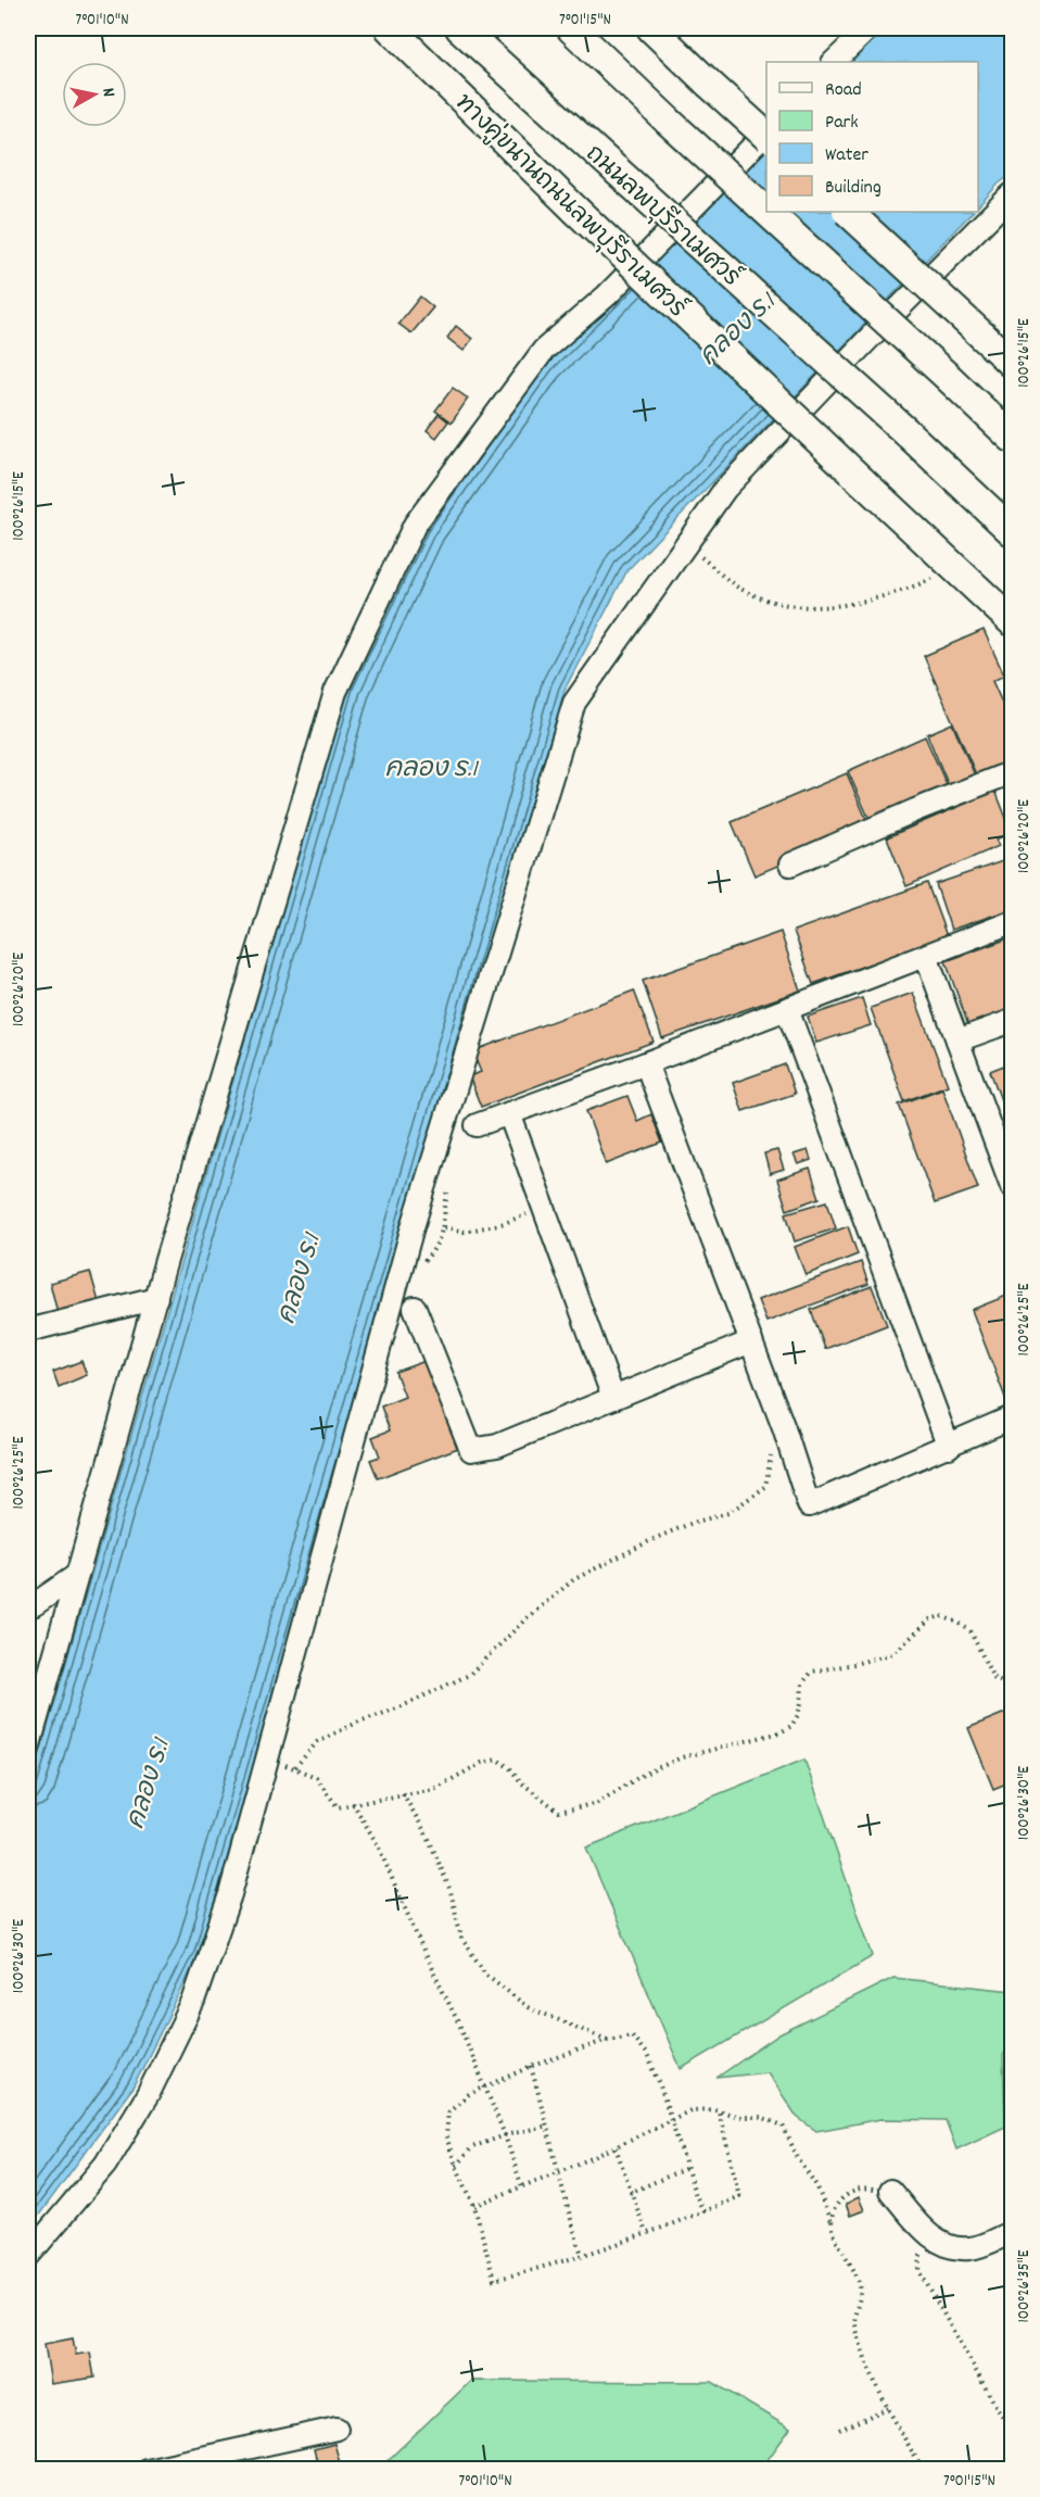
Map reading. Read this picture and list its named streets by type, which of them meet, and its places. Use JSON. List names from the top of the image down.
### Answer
{
  "streets": {
    "main road": ["ทางคู่ขนานถนนลพบุรีราเมศวร์", "ถนนลพบุรีราเมศวร์"]
  },
  "water": ["คลอง ร.1"],
  "legend": [
    "Road",
    "Park",
    "Water",
    "Building"
  ],
  "north": "right",
  "coordinates": [
    "7°01'10\"N",
    "7°01'15\"N",
    "100°26'15\"E",
    "100°26'20\"E",
    "100°26'25\"E",
    "100°26'30\"E",
    "100°26'35\"E"
  ]
}
